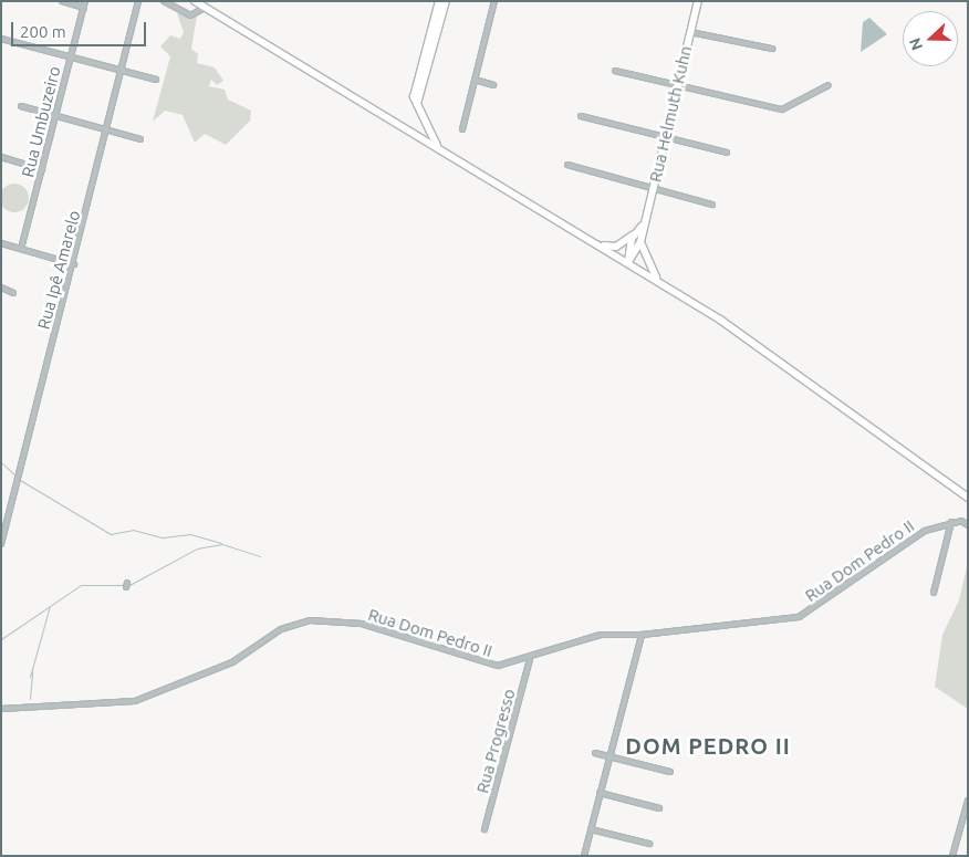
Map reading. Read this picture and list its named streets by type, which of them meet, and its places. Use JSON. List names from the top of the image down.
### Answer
{
  "streets": {
    "main road": ["Rua Helmuth Kuhn"],
    "street": [
      "Rua Umbuzeiro",
      "Rua Ipê Amarelo",
      "Rua Dom Pedro II",
      "Rua Progresso"
    ]
  },
  "crossings": [
    ["Rua Dom Pedro II", "Rua Progresso"]
  ],
  "districts": ["DOM PEDRO II"],
  "scale_bar": "200 m",
  "north": "left"
}
